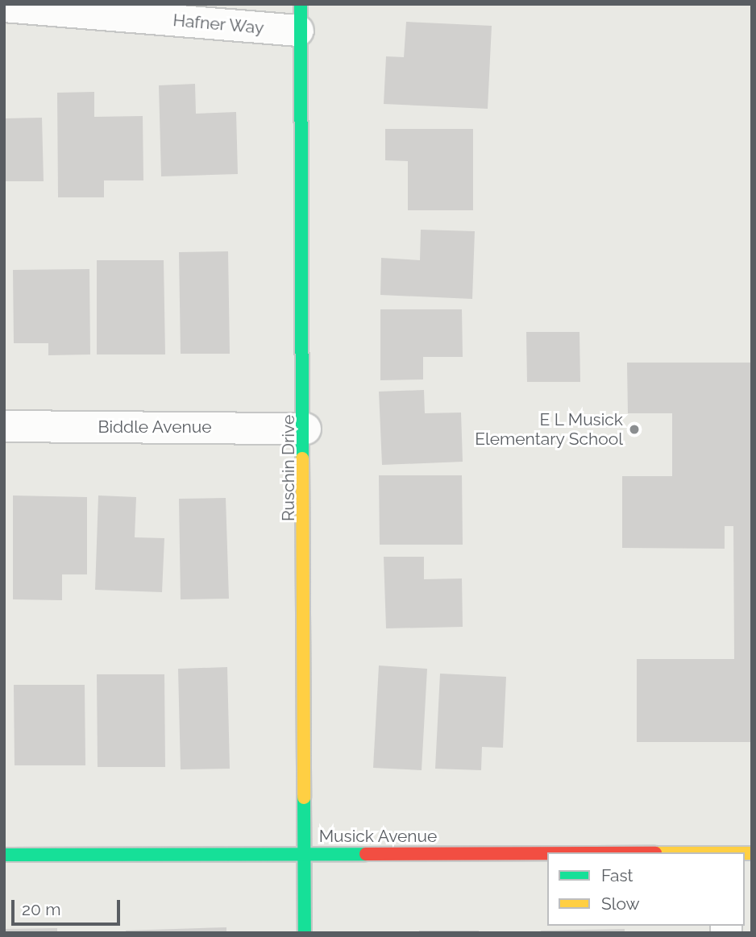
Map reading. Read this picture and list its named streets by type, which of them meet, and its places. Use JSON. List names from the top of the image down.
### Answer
{
  "streets": {
    "street": [
      "Hafner Way",
      "Biddle Avenue",
      "Ruschin Drive",
      "Musick Avenue"
    ]
  },
  "crossings": [
    ["Hafner Way", "Ruschin Drive"],
    ["Biddle Avenue", "Ruschin Drive"],
    ["Ruschin Drive", "Musick Avenue"]
  ],
  "places": ["E L Musick Elementary School"],
  "legend": ["Fast", "Slow"],
  "scale_bar": "20 m"
}
